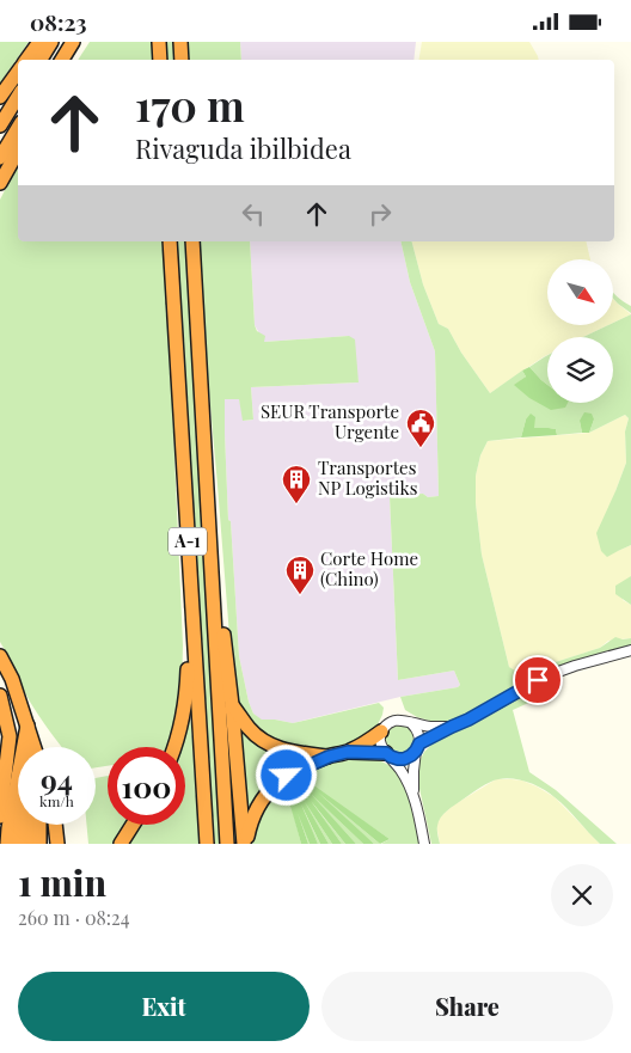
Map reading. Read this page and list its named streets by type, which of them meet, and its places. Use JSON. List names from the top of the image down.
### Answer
{
  "streets": {
    "highway": ["A-1"]
  },
  "places": {
    "public building": ["SEUR Transporte Urgente"],
    "building": ["Transportes NP Logistiks", "Corte Home (Chino)"]
  },
  "north": "bottom right",
  "page": {
    "status": "08:23",
    "turn": ["170 m", "Rivaguda ibilbidea"],
    "speed": "94 km/h",
    "limit": "100",
    "heading": ["1 min", "260 m · 08:24"],
    "buttons": ["Exit", "Share"]
  }
}
